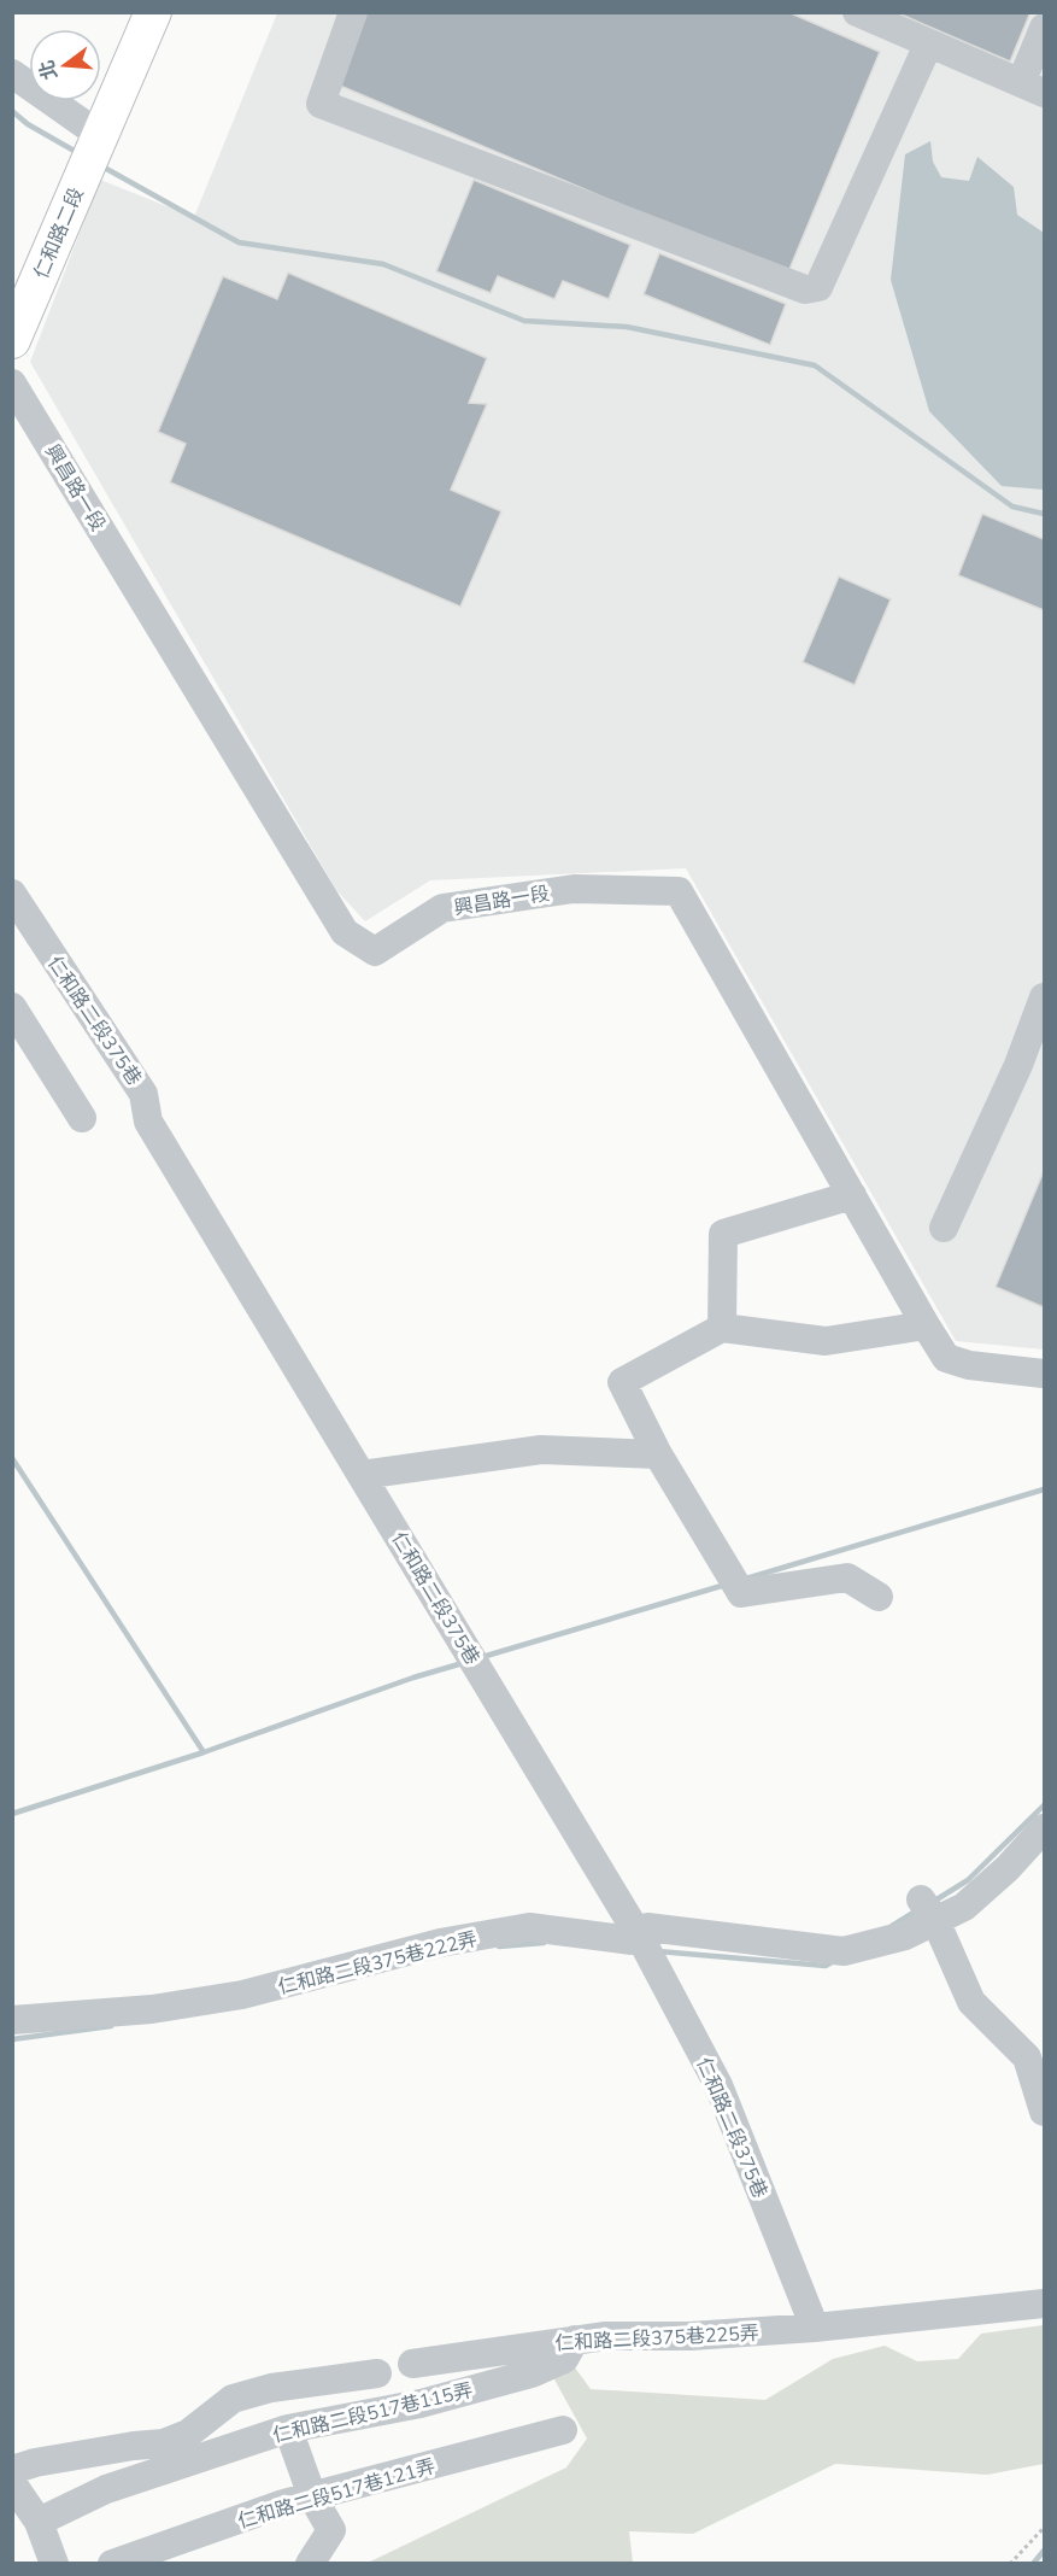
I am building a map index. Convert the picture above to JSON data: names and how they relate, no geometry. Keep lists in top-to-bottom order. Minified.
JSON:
{"streets":{"main road":["仁和路二段"],"street":["興昌路一段","仁和路二段375巷","仁和路二段375巷222弄","仁和路二段375巷225弄","仁和路二段517巷115弄","仁和路二段517巷121弄"]},"crossings":[["仁和路二段375巷","仁和路二段375巷222弄"],["仁和路二段375巷","仁和路二段375巷225弄"],["仁和路二段375巷225弄","仁和路二段517巷115弄"]],"north":"left"}
